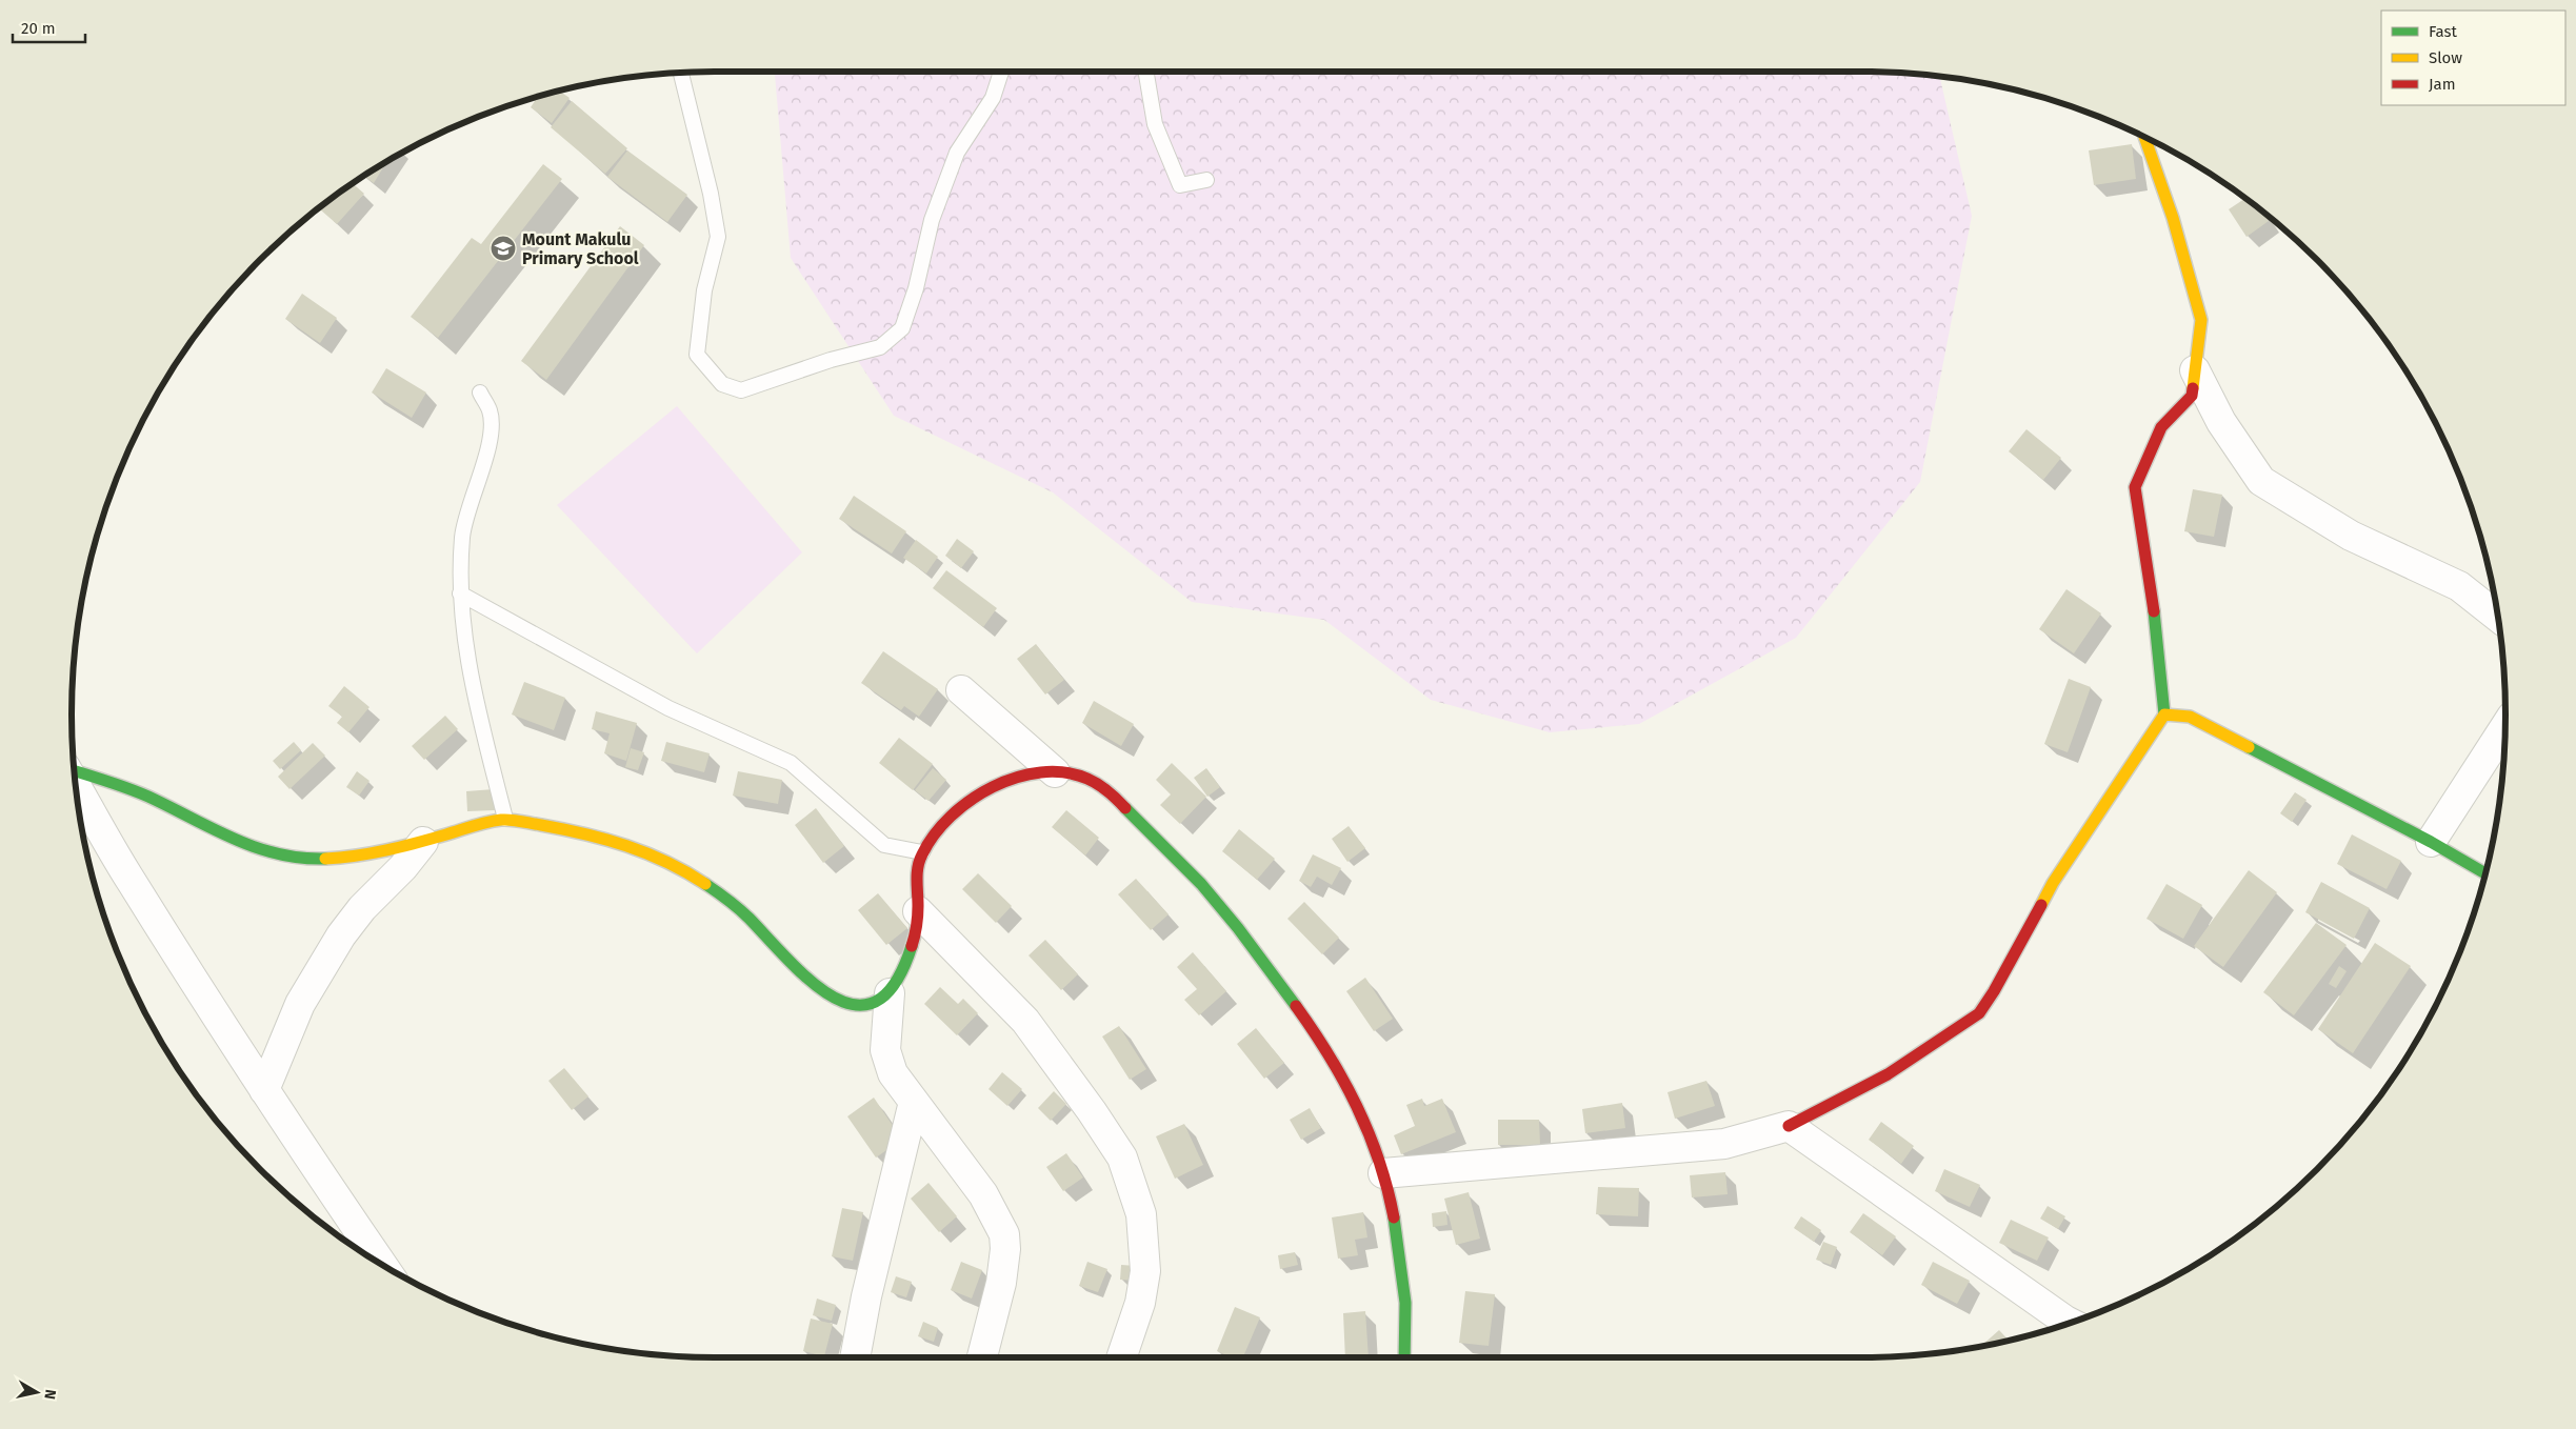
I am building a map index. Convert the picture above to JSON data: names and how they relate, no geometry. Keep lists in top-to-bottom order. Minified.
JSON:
{"places":{"school or university":["Mount Makulu Primary School"]},"legend":["Fast","Slow","Jam"],"scale_bar":"20 m","north":"right"}
